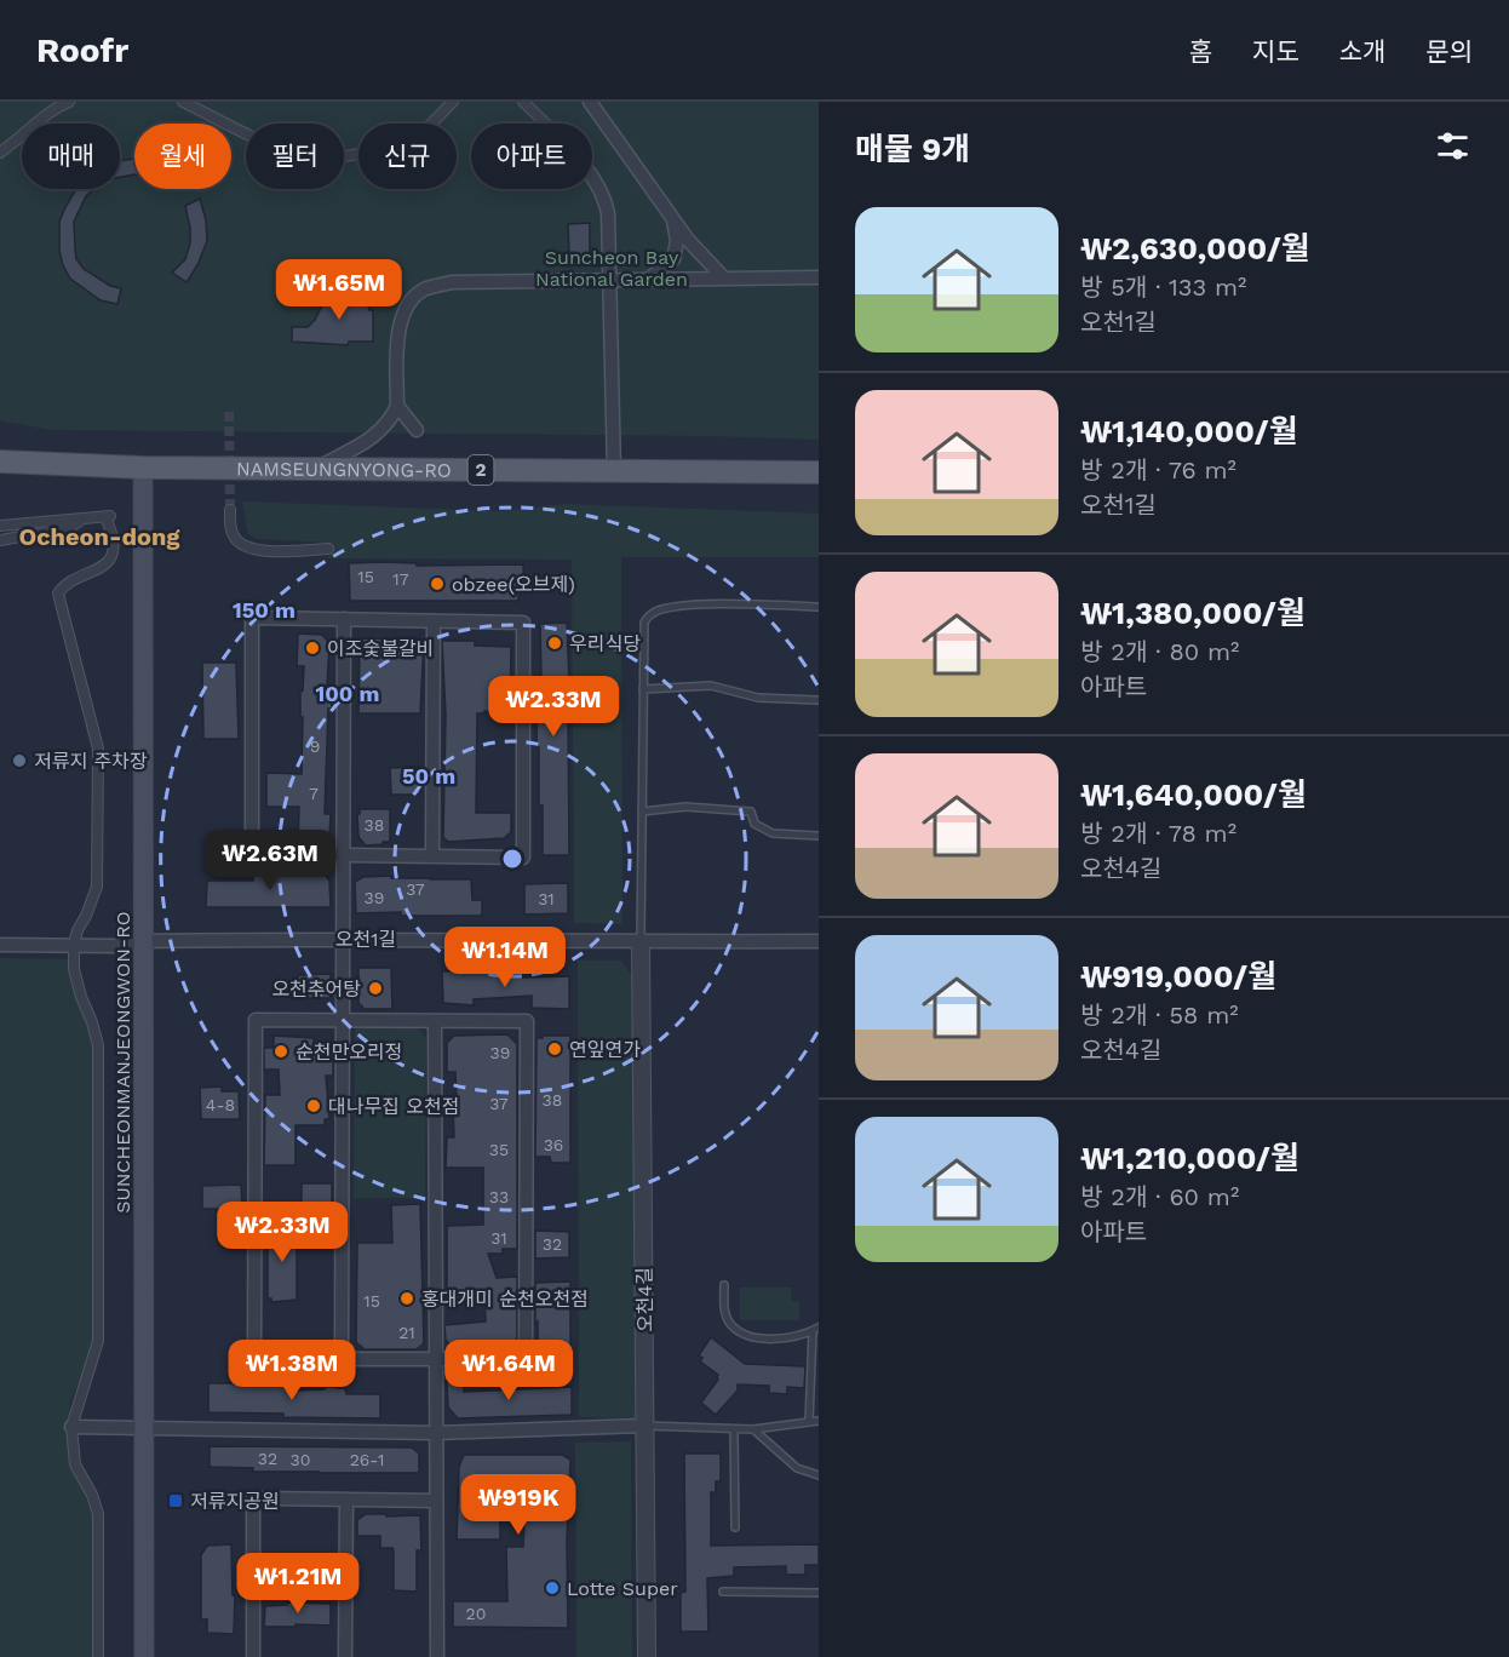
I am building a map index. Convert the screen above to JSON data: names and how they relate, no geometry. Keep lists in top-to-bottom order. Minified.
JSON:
{"streets":{"main road":["NAMSEUNGNYONG-RO","2","SUNCHEONMANJEONGWON-RO"],"street":["오천1길","오천4길"]},"crossings":[["NAMSEUNGNYONG-RO","SUNCHEONMANJEONGWON-RO"],["오천1길","SUNCHEONMANJEONGWON-RO"],["오천1길","오천4길"]],"districts":["Ocheon-dong"],"parks":["Suncheon Bay National Garden"],"places":{"other":["obzee(오브제)","우리식당","이조숯불갈비","저류지 주차장","오천추어탕","연잎연가","순천만오리정","대나무집 오천점","홍대개미 순천오천점","Lotte Super"],"transit":["저류지공원"]},"house_numbers":["15","17","9","7","38","37","39","31","39","38","37","4-8","36","35","33","31","32","15","21","32","30","26-1","20"],"page":{"header":"Roofr","nav":["홈","지도","소개","문의"],"heading":"매물 9개","chip":["매매","월세","필터","신규","아파트"],"list":[{"name":"₩2,630,000/월","note":"방 5개 · 133 m² · 오천1길"},{"name":"₩1,140,000/월","note":"방 2개 · 76 m² · 오천1길"},{"name":"₩1,380,000/월","note":"방 2개 · 80 m² · 아파트"},{"name":"₩1,640,000/월","note":"방 2개 · 78 m² · 오천4길"},{"name":"₩919,000/월","note":"방 2개 · 58 m² · 오천4길"},{"name":"₩1,210,000/월","note":"방 2개 · 60 m² · 아파트"}],"price":["₩1.65M","₩2.33M","₩2.63M","₩1.14M","₩2.33M","₩1.38M","₩1.64M","₩919K","₩1.21M"]},"rings":["150 m","100 m","50 m"]}
